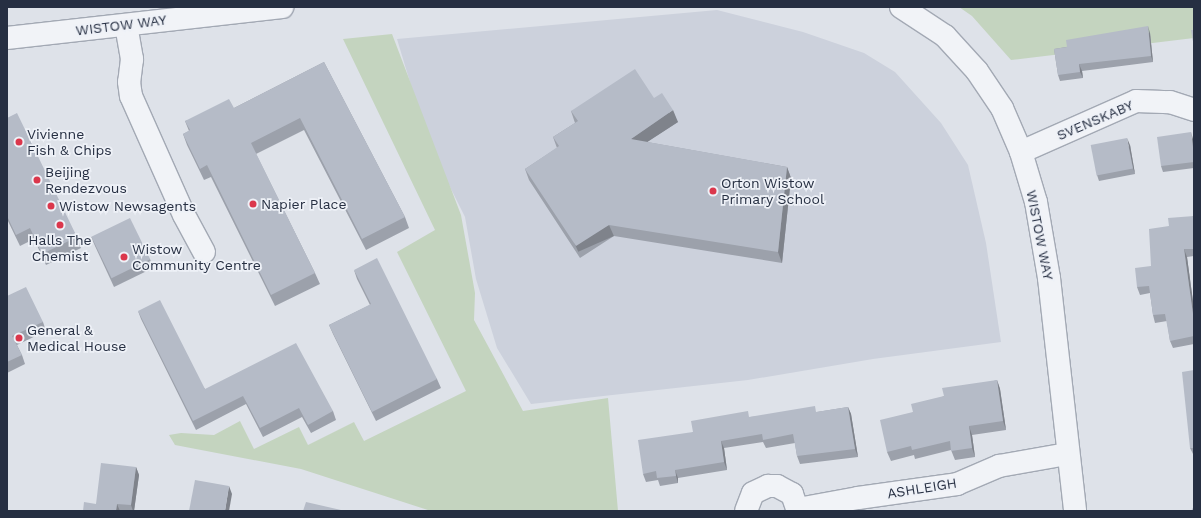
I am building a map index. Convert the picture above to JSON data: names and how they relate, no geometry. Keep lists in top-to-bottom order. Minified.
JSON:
{"streets":{"street":["WISTOW WAY","SVENSKABY","ASHLEIGH"]},"crossings":[["WISTOW WAY","SVENSKABY"],["WISTOW WAY","ASHLEIGH"]],"places":["Vivienne Fish & Chips","Beijing Rendezvous","Orton Wistow Primary School","Napier Place","Wistow Newsagents","Halls The Chemist","Wistow Community Centre","General & Medical House"]}
